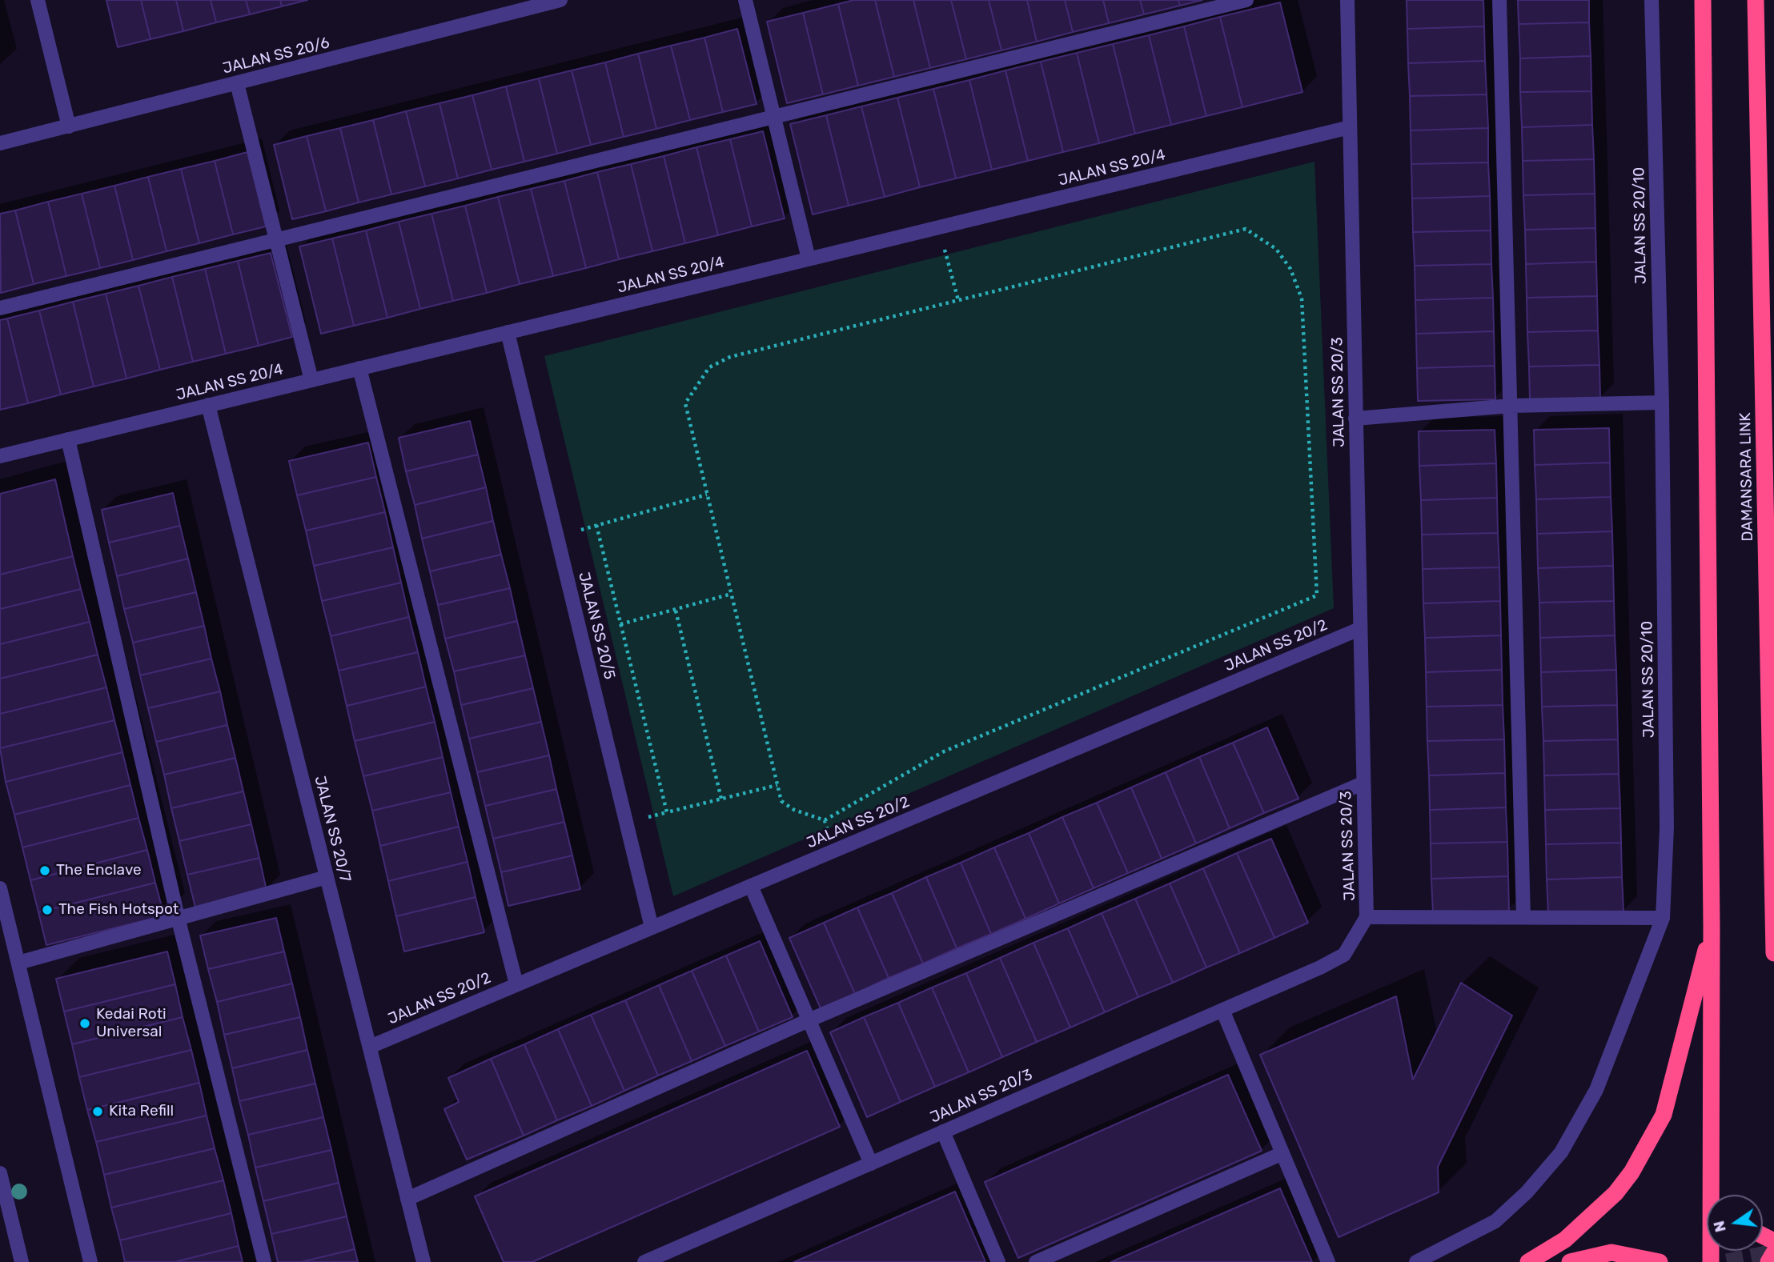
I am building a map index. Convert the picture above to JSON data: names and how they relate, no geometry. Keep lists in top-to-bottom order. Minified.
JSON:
{"streets":{"highway":["DAMANSARA LINK"],"street":["JALAN SS 20/6","JALAN SS 20/4","JALAN SS 20/10","JALAN SS 20/3","JALAN SS 20/5","JALAN SS 20/2","JALAN SS 20/7"]},"crossings":[["JALAN SS 20/4","JALAN SS 20/3"],["JALAN SS 20/4","JALAN SS 20/5"],["JALAN SS 20/4","JALAN SS 20/7"],["JALAN SS 20/3","JALAN SS 20/2"],["JALAN SS 20/5","JALAN SS 20/2"],["JALAN SS 20/2","JALAN SS 20/7"]],"places":["The Enclave","The Fish Hotspot","Kedai Roti Universal","Kita Refill"],"north":"left"}
